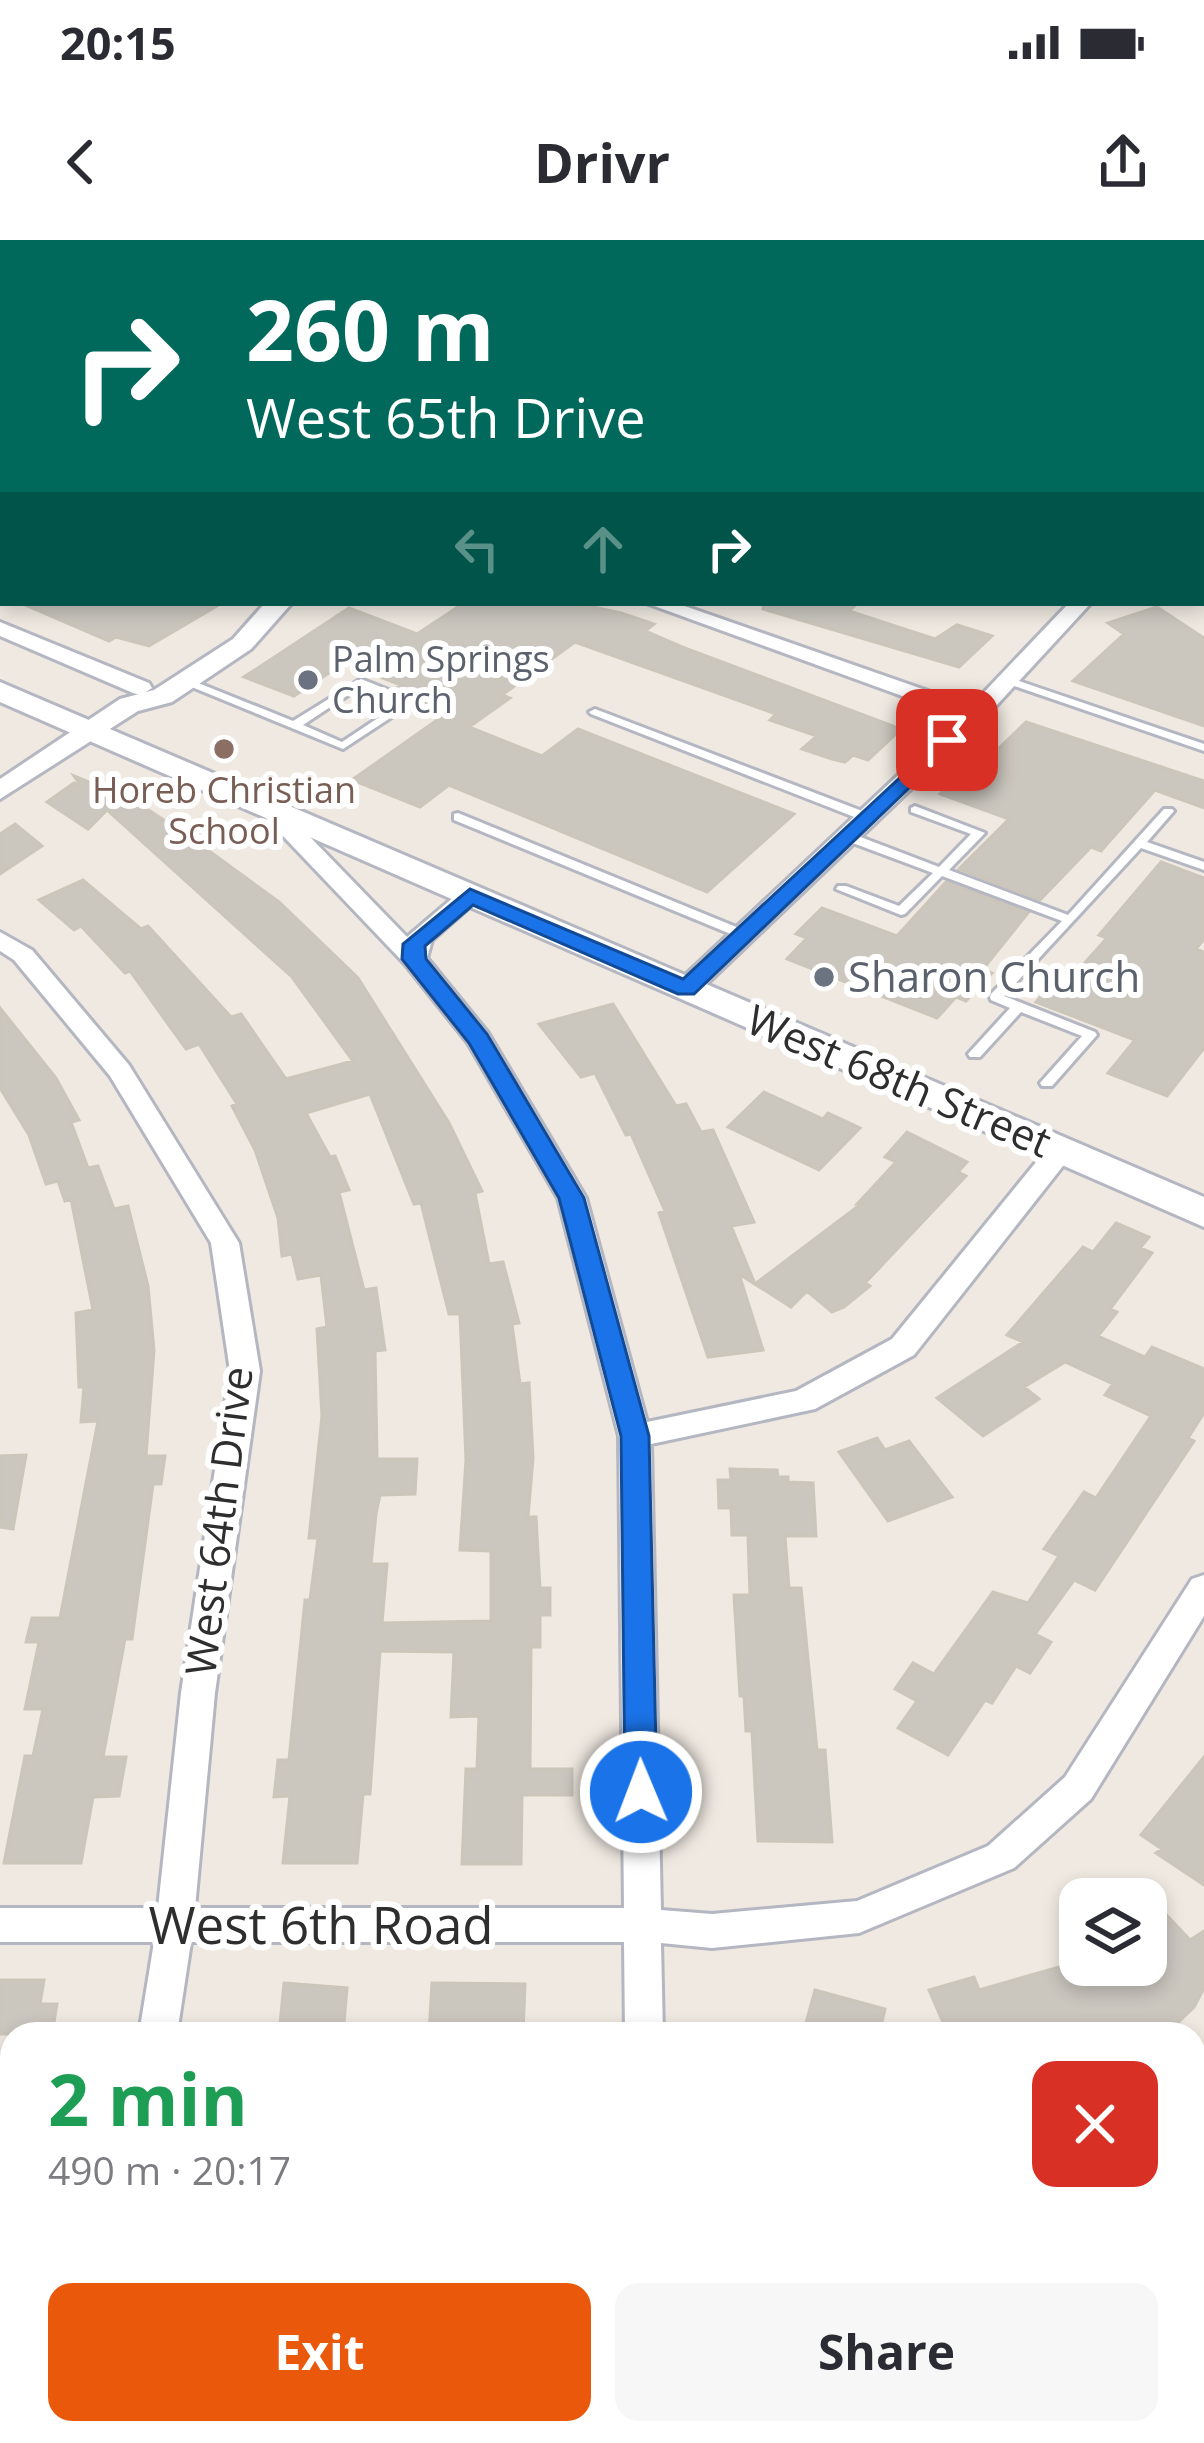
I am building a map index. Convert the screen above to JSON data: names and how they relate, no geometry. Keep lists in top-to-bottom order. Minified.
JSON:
{"streets":{"main road":["West 68th Street"],"street":["West 64th Drive","West 6th Road"]},"crossings":[["West 64th Drive","West 6th Road"]],"places":["Palm Springs Church","Horeb Christian School","Sharon Church"],"page":{"status":"20:15","header":"Drivr","turn":["260 m","West 65th Drive"],"heading":["2 min","490 m · 20:17"],"buttons":["Exit","Share"]}}
